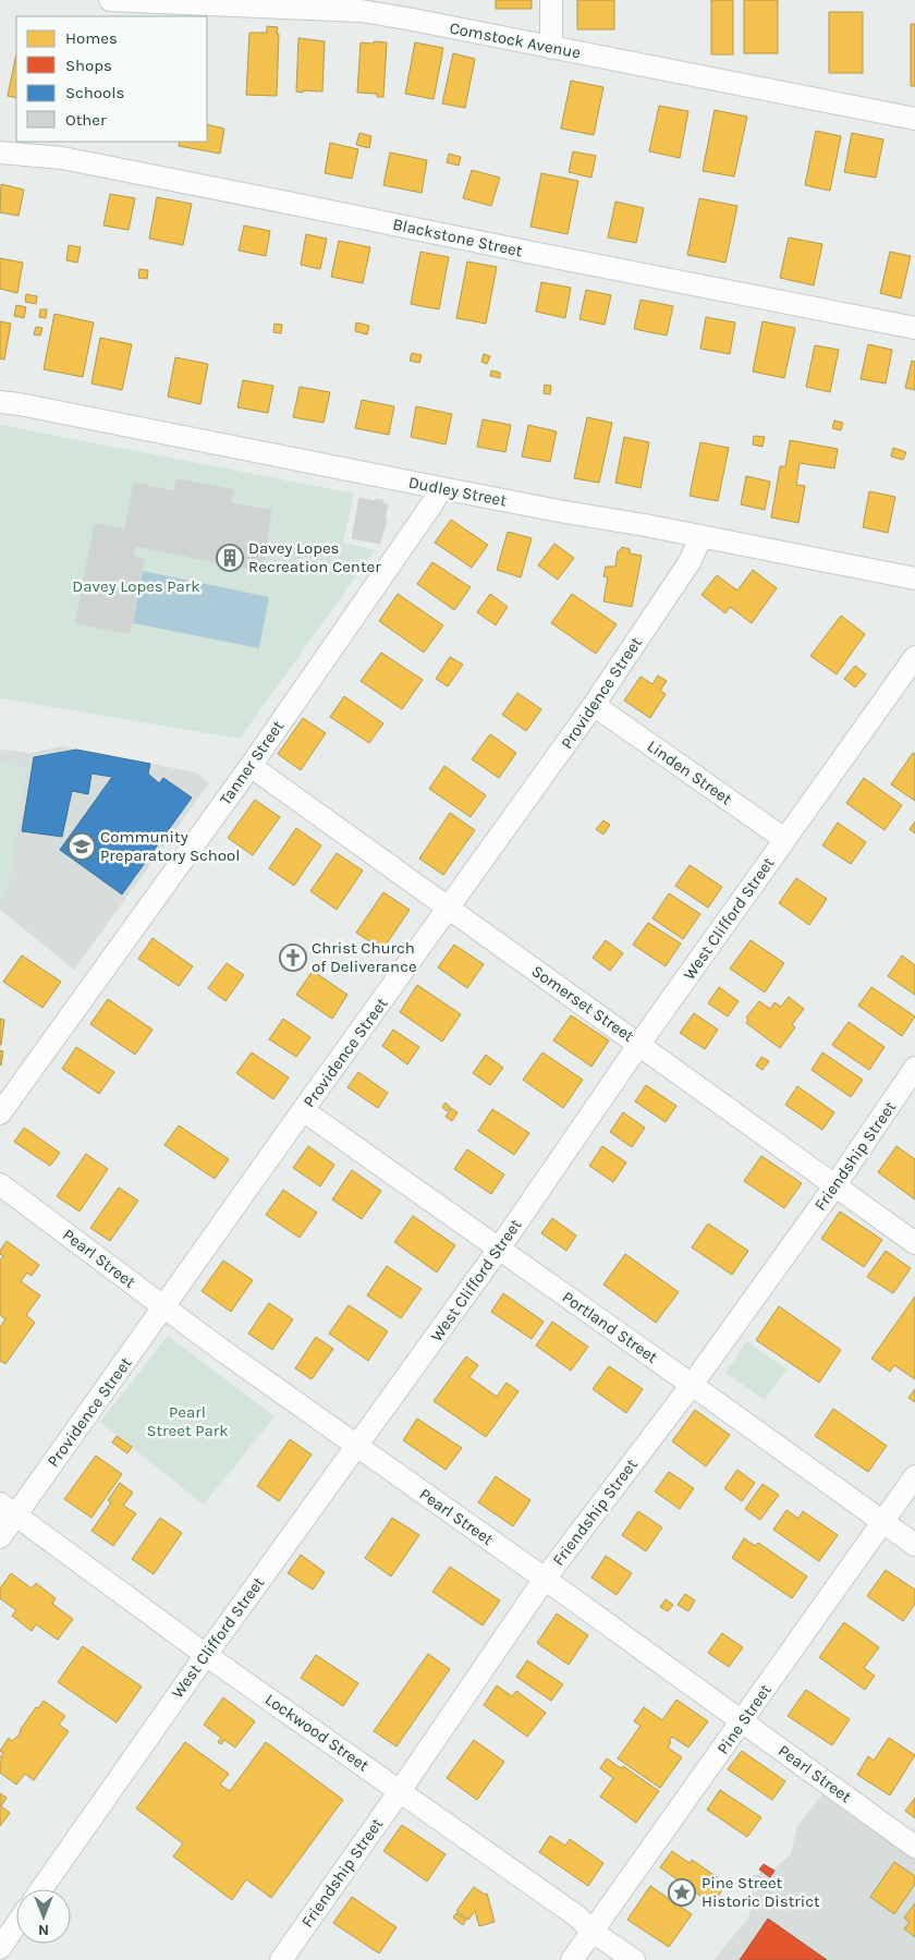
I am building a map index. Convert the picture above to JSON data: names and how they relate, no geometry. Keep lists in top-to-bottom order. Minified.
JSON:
{"streets":{"street":["Comstock Avenue","Blackstone Street","Dudley Street","Providence Street","Tanner Street","Linden Street","West Clifford Street","Somerset Street","Friendship Street","Pearl Street","Portland Street","Pine Street","Lockwood Street"]},"crossings":[["Dudley Street","Providence Street"],["Dudley Street","Tanner Street"],["Providence Street","Linden Street"],["Providence Street","Somerset Street"],["Providence Street","Pearl Street"],["Providence Street","Portland Street"],["Providence Street","Lockwood Street"],["Tanner Street","Somerset Street"],["Linden Street","West Clifford Street"],["West Clifford Street","Somerset Street"],["West Clifford Street","Pearl Street"],["West Clifford Street","Portland Street"],["West Clifford Street","Lockwood Street"],["Somerset Street","Friendship Street"],["Friendship Street","Pearl Street"],["Friendship Street","Portland Street"],["Friendship Street","Lockwood Street"],["Pearl Street","Pine Street"],["Portland Street","Pine Street"],["Pine Street","Lockwood Street"]],"parks":["Davey Lopes Park","Pearl Street Park"],"places":{"building":["Davey Lopes Recreation Center"],"school or university":["Community Preparatory School"],"church":["Christ Church of Deliverance"],"place":["Pine Street Historic District"]},"legend":["Homes","Shops","Schools","Other"],"north":"bottom"}
